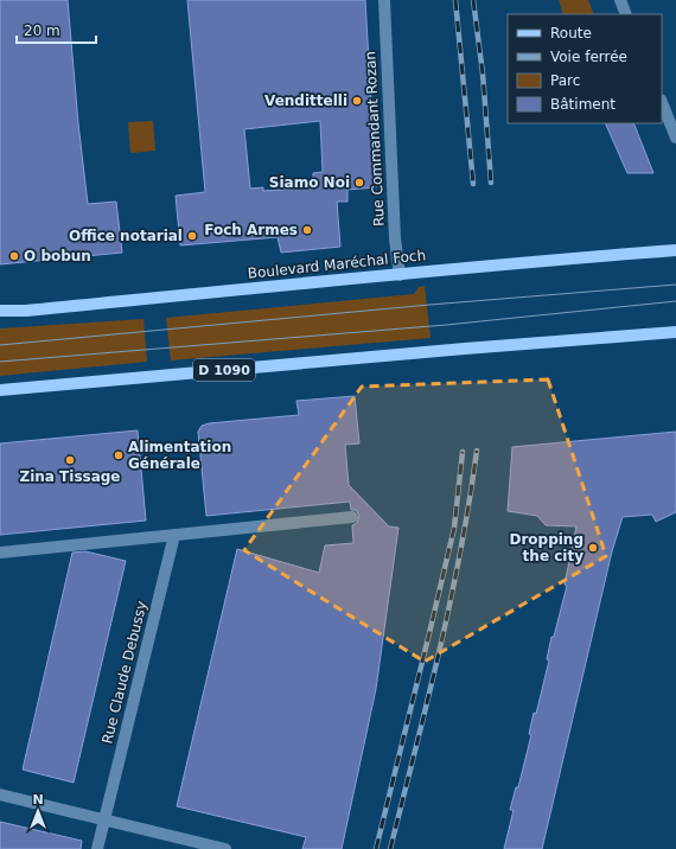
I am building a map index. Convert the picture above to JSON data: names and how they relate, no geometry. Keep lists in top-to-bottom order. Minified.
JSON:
{"streets":{"main road":["Boulevard Maréchal Foch","D 1090"],"street":["Rue Commandant Rozan","Rue Claude Debussy"]},"crossings":[["Rue Commandant Rozan","Boulevard Maréchal Foch"]],"places":["Vendittelli","Siamo Noi","Foch Armes","Office notarial","O bobun","Alimentation Générale","Zina Tissage","Dropping the city"],"legend":["Route","Voie ferrée","Parc","Bâtiment"],"scale_bar":"20 m","north":"top"}
